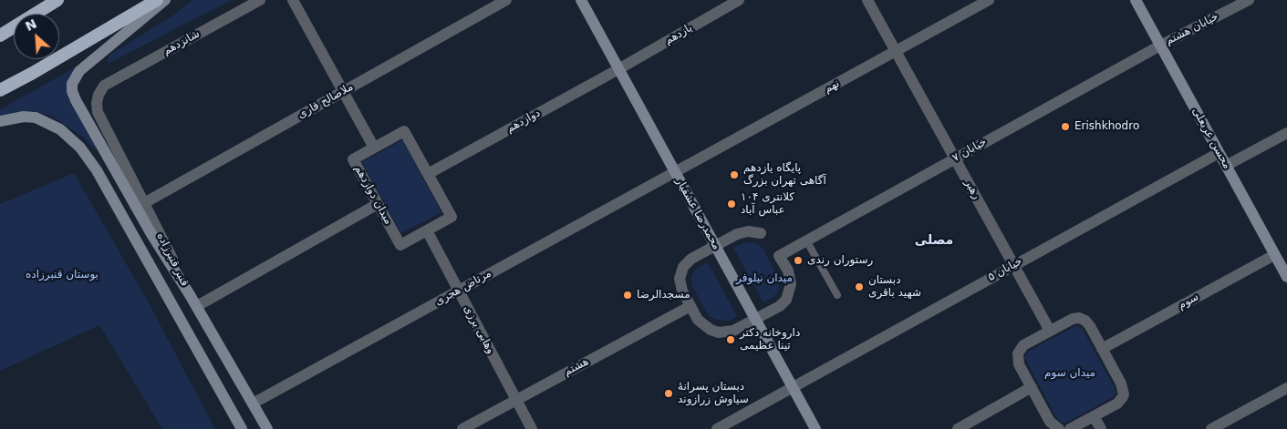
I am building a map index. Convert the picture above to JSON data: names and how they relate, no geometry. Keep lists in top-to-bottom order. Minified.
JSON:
{"streets":{"main road":["محسن عربعلی","محمدرضا عشقیار","قنبر قنبرزاده"],"street":["خیابان هشتم","یازدهم","شانزدهم","نهم","ملاصالح قاری","دوازدهم","خیابان ۷","رهبر","میدان دوازدهم","خیابان ۵","مرتاض هجری","سوم","وهابی برزی","هشتم"]},"crossings":[["خیابان هشتم","محسن عربعلی"],["خیابان هشتم","خیابان ۷"],["یازدهم","دوازدهم"],["یازدهم","محمدرضا عشقیار"],["شانزدهم","قنبر قنبرزاده"],["نهم","رهبر"],["نهم","محمدرضا عشقیار"],["نهم","مرتاض هجری"],["ملاصالح قاری","قنبر قنبرزاده"],["دوازدهم","میدان دوازدهم"],["دوازدهم","محمدرضا عشقیار"],["محسن عربعلی","خیابان ۷"],["محسن عربعلی","خیابان ۵"],["محسن عربعلی","سوم"],["خیابان ۷","رهبر"],["خیابان ۷","محمدرضا عشقیار"],["رهبر","خیابان ۵"],["میدان دوازدهم","وهابی برزی"],["محمدرضا عشقیار","خیابان ۵"],["محمدرضا عشقیار","مرتاض هجری"],["قنبر قنبرزاده","مرتاض هجری"],["مرتاض هجری","وهابی برزی"],["وهابی برزی","هشتم"]],"districts":["مصلی"],"parks":["بوستان قنبرزاده","میدان نیلوفر","میدان سوم"],"places":["Erishkhodro","پایگاه یازدهم آگاهی تهران بزرگ","کلانتری ۱۰۴ عباس آباد","رستوران رندی","دبستان شهید باقری","مسجدالرضا","داروخانه دکتر تینا عظیمی","دبستان پسرانهٔ سیاوش زرازوند"],"north":"top left"}
